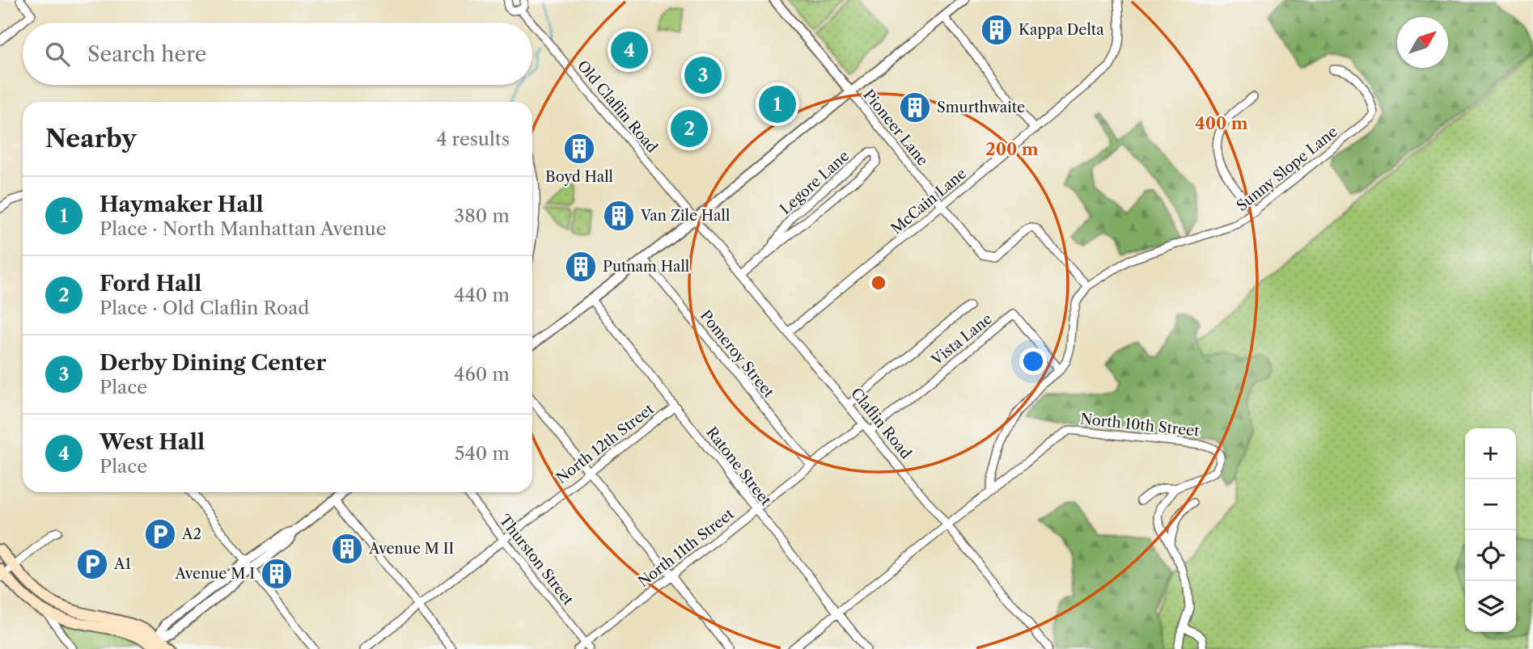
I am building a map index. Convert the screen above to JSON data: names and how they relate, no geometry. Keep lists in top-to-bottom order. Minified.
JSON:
{"streets":{"street":["Old Claflin Road","Pioneer Lane","Sunny Slope Lane","Legore Lane","McCain Lane","Vista Lane","Pomeroy Street","Claflin Road","North 10th Street","North 12th Street","Ratone Street","North 11th Street","Thurston Street"]},"crossings":[["Old Claflin Road","Claflin Road"],["Pioneer Lane","Sunny Slope Lane"],["Pioneer Lane","McCain Lane"],["Sunny Slope Lane","Vista Lane"],["Sunny Slope Lane","North 10th Street"],["Legore Lane","Claflin Road"],["McCain Lane","Claflin Road"],["Vista Lane","Claflin Road"],["Pomeroy Street","North 11th Street"],["Claflin Road","North 10th Street"],["Claflin Road","North 11th Street"],["North 10th Street","Ratone Street"],["North 12th Street","Ratone Street"],["North 12th Street","Thurston Street"],["Ratone Street","North 11th Street"],["North 11th Street","Thurston Street"]],"places":{"building":["Kappa Delta","Smurthwaite","Boyd Hall","Van Zile Hall","Putnam Hall","Avenue M II","Avenue M I"],"parking":["A2","A1"]},"north":"top right","page":{"search":"Search here","pins":["4","3","1","2"],"heading":["Nearby","4 results"],"list":[{"mark":"1","name":"Haymaker Hall","note":"Place · North Manhattan Avenue","value":"380 m"},{"mark":"2","name":"Ford Hall","note":"Place · Old Claflin Road","value":"440 m"},{"mark":"3","name":"Derby Dining Center","note":"Place","value":"460 m"},{"mark":"4","name":"West Hall","note":"Place","value":"540 m"}],"map_buttons":["+","−"]},"rings":["400 m","200 m"]}
